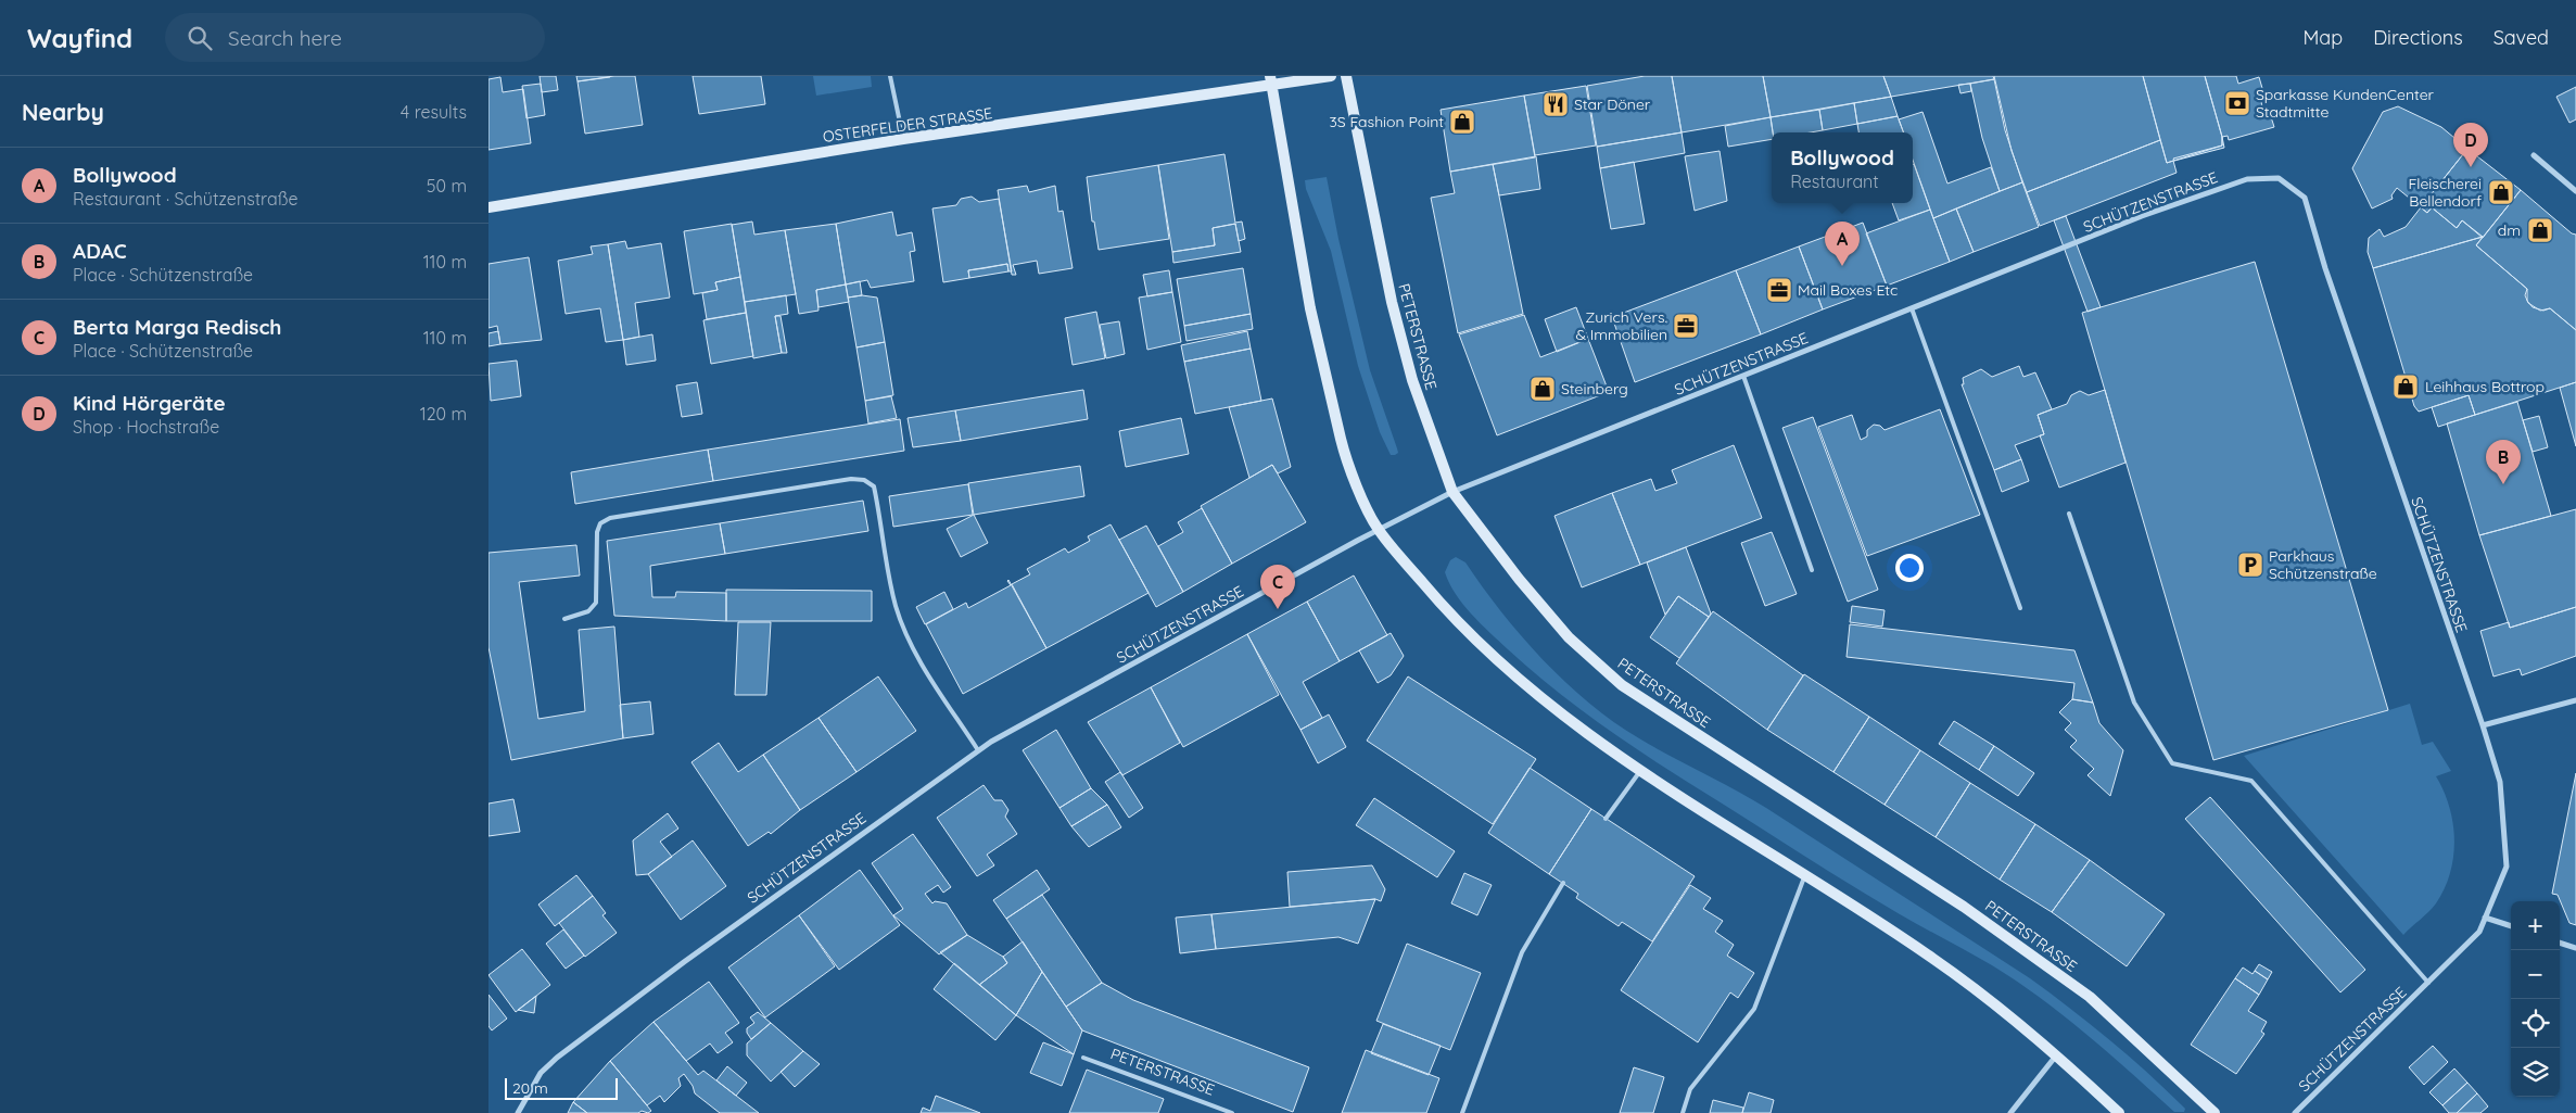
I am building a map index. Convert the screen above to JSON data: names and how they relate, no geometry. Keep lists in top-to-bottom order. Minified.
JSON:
{"streets":{"main road":["OSTERFELDER STRASSE","PETERSTRASSE"],"street":["SCHÜTZENSTRASSE"]},"crossings":[["SCHÜTZENSTRASSE","PETERSTRASSE"]],"places":{"bank":["Sparkasse KundenCenter Stadtmitte"],"restaurant":["Star Döner"],"shop":["3S Fashion Point","Fleischerei Bellendorf","dm","Leihhaus Bottrop","Steinberg"],"office":["Mail Boxes Etc","Zurich Vers. & Immobilien"],"parking":["Parkhaus Schützenstraße"]},"scale_bar":"20 m","page":{"header":"Wayfind","search":"Search here","nav":["Map","Directions","Saved"],"heading":["Nearby","4 results"],"pins":["D","A","B","C"],"popup":["Bollywood","Restaurant"],"list":[{"mark":"A","name":"Bollywood","note":"Restaurant · Schützenstraße","value":"50 m"},{"mark":"B","name":"ADAC","note":"Place · Schützenstraße","value":"110 m"},{"mark":"C","name":"Berta Marga Redisch","note":"Place · Schützenstraße","value":"110 m"},{"mark":"D","name":"Kind Hörgeräte","note":"Shop · Hochstraße","value":"120 m"}],"map_buttons":["+","−"],"scale":"20 m"}}
